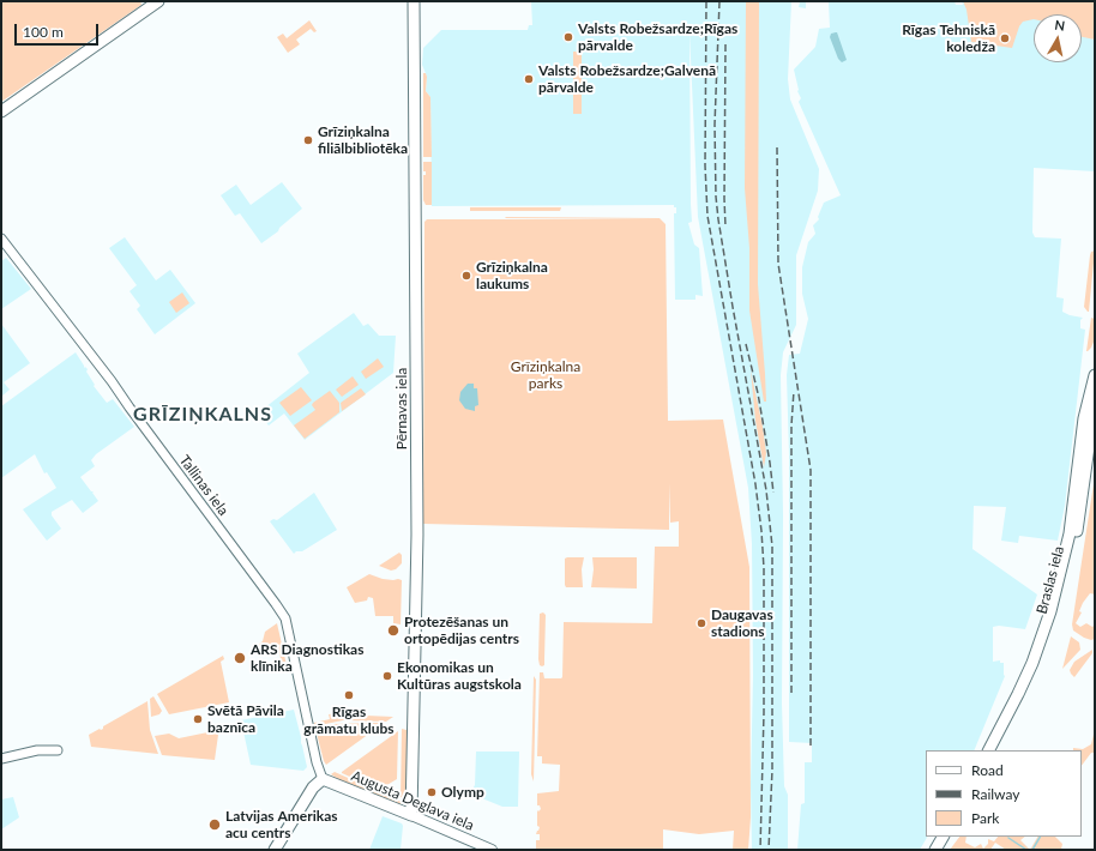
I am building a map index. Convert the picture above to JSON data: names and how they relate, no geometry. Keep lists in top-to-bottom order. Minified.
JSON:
{"streets":{"main road":["Pērnavas iela","Braslas iela","Augusta Deglava iela"],"street":["Tallinas iela"]},"crossings":[["Pērnavas iela","Augusta Deglava iela"],["Tallinas iela","Augusta Deglava iela"]],"districts":["GRĪZIŅKALNS"],"parks":["Grīziņkalna parks"],"places":["Valsts Robežsardze;Rīgas pārvalde","Rīgas Tehniskā koledža","Valsts Robežsardze;Galvenā pārvalde","Grīziņkalna filiālbibliotēka","Grīziņkalna laukums","Daugavas stadions","Protezēšanas un ortopēdijas centrs","ARS Diagnostikas klīnika","Ekonomikas un Kultūras augstskola","Rīgas grāmatu klubs","Svētā Pāvila baznīca","Olymp","Latvijas Amerikas acu centrs"],"legend":["Road","Railway","Park"],"scale_bar":"100 m","north":"top"}
